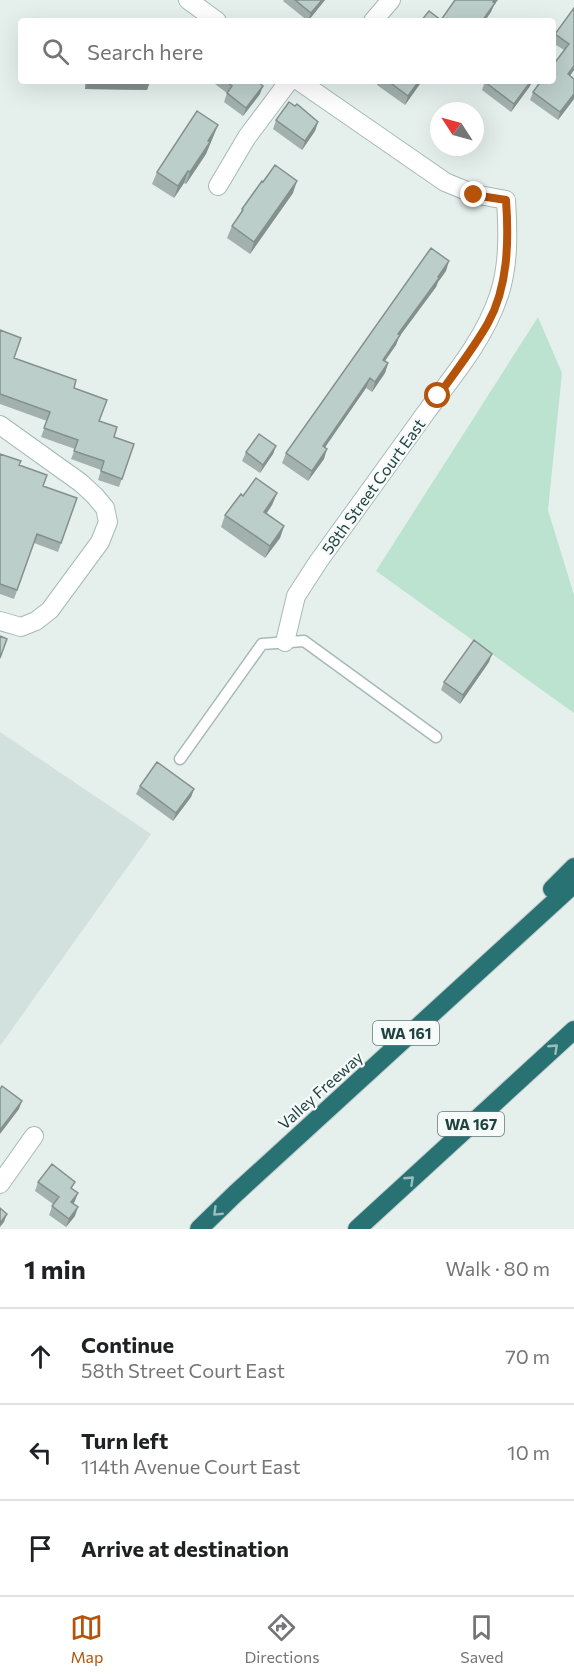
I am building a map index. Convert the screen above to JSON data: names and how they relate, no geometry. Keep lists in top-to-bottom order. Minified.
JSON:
{"streets":{"highway":["WA 161","Valley Freeway","WA 167"],"street":["58th Street Court East"]},"crossings":[["WA 161","Valley Freeway"]],"north":"top left","page":{"search":"Search here","heading":["1 min","Walk · 80 m"],"list":[["Continue","58th Street Court East","70 m"],["Turn left","114th Avenue Court East","10 m"],"Arrive at destination"],"nav":["Map","Directions","Saved"]}}
